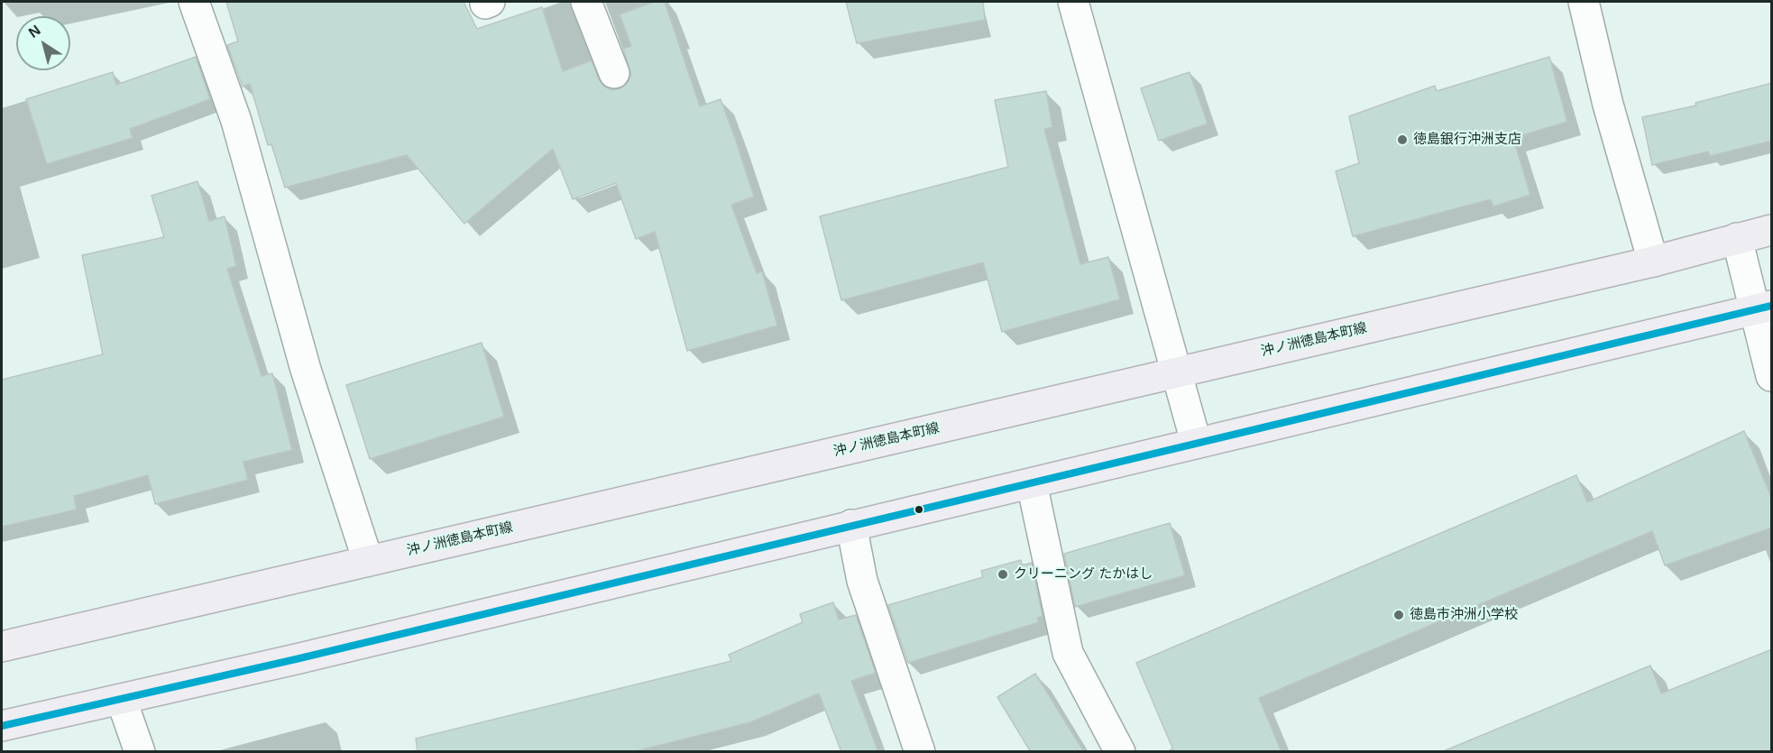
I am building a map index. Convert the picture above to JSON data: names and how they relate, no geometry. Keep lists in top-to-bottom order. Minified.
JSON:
{"streets":{"main road":["沖ノ洲徳島本町線"]},"places":["徳島銀行沖洲支店","クリーニング たかはし","徳島市沖洲小学校"],"north":"top left"}
